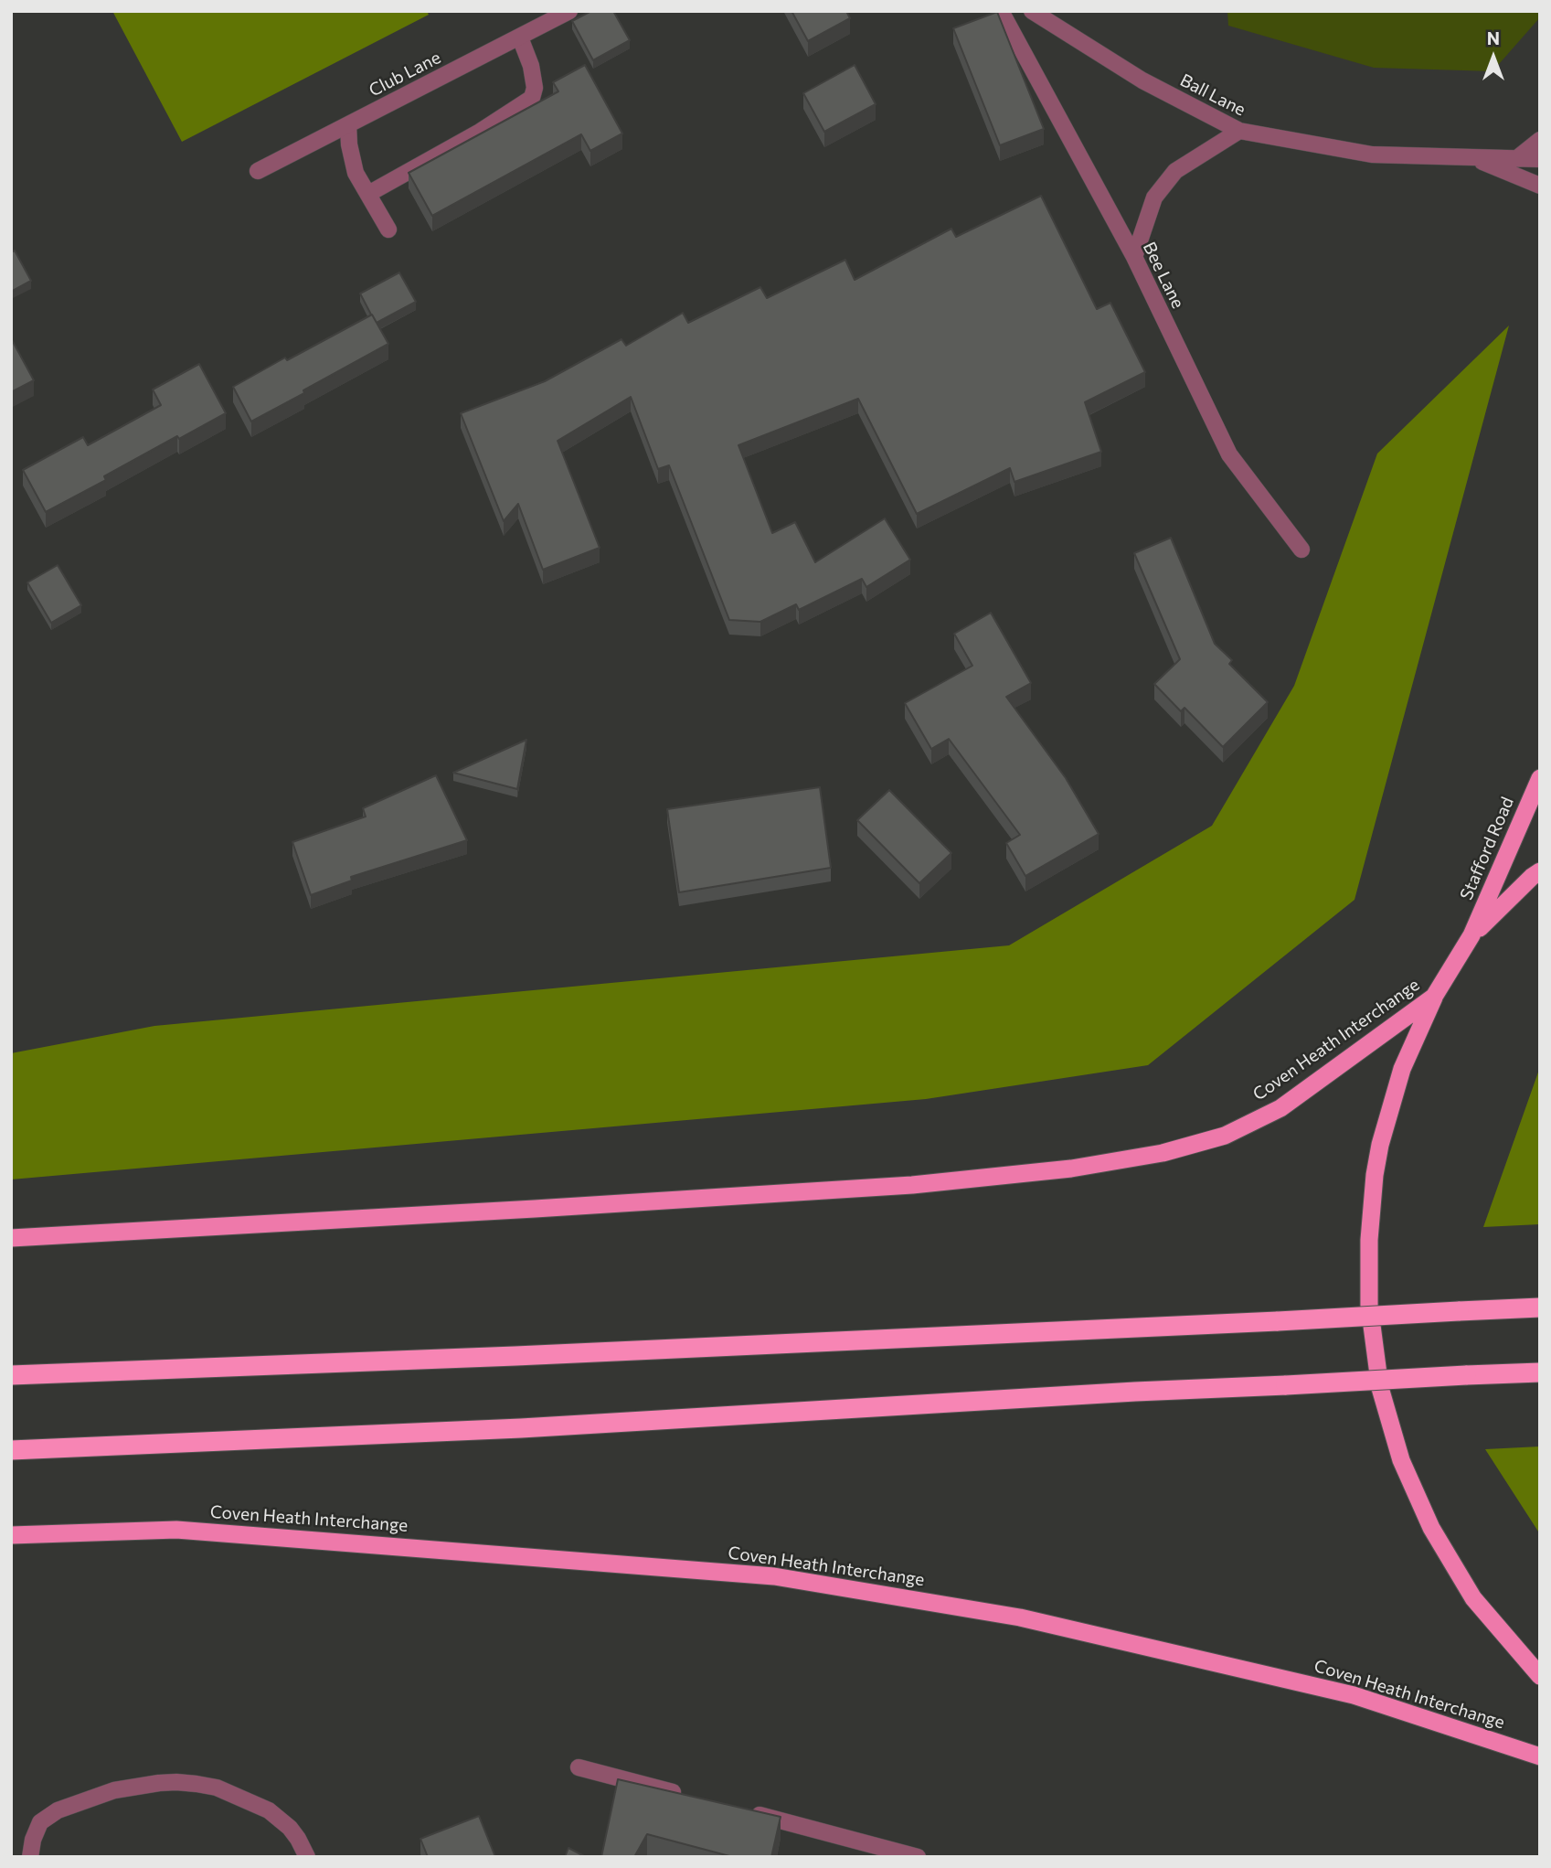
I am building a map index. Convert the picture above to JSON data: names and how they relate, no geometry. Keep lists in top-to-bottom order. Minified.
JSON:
{"streets":{"highway":["Stafford Road","Coven Heath Interchange"],"street":["Club Lane","Ball Lane","Bee Lane"]},"crossings":[["Stafford Road","Coven Heath Interchange"]],"north":"top"}
